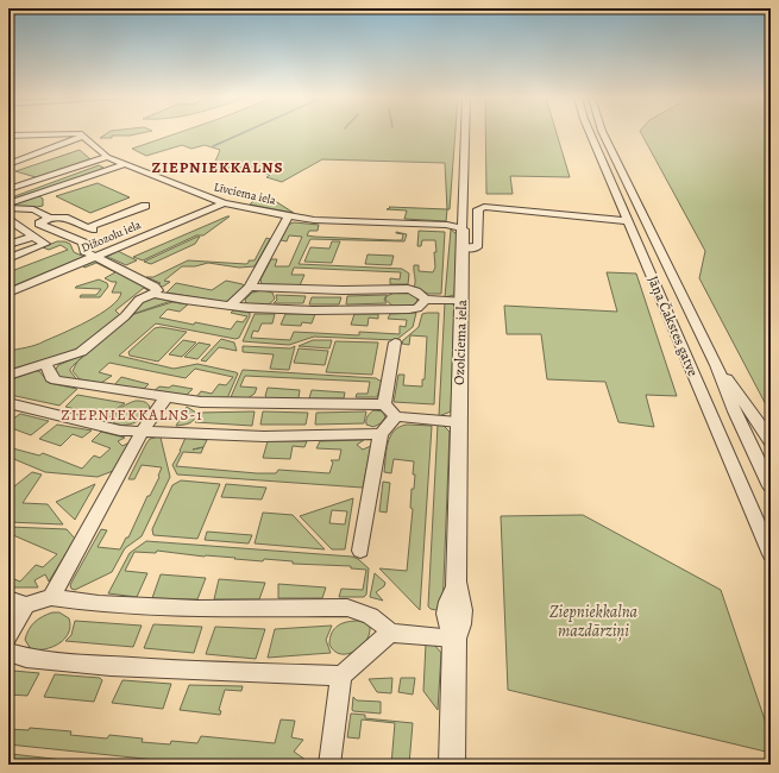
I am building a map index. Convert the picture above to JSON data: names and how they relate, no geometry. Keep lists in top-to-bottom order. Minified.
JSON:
{"streets":{"street":["Līvciema iela","Dižozolu iela","Jāņa Čakstes gatve","Ozolciema iela"]},"crossings":[["Līvciema iela","Dižozolu iela"],["Līvciema iela","Ozolciema iela"]],"districts":["ZIEPNIEKKALNS","ZIEPNIEKKALNS-1"],"parks":["Ziepniekkalna mazdārziņi"]}
